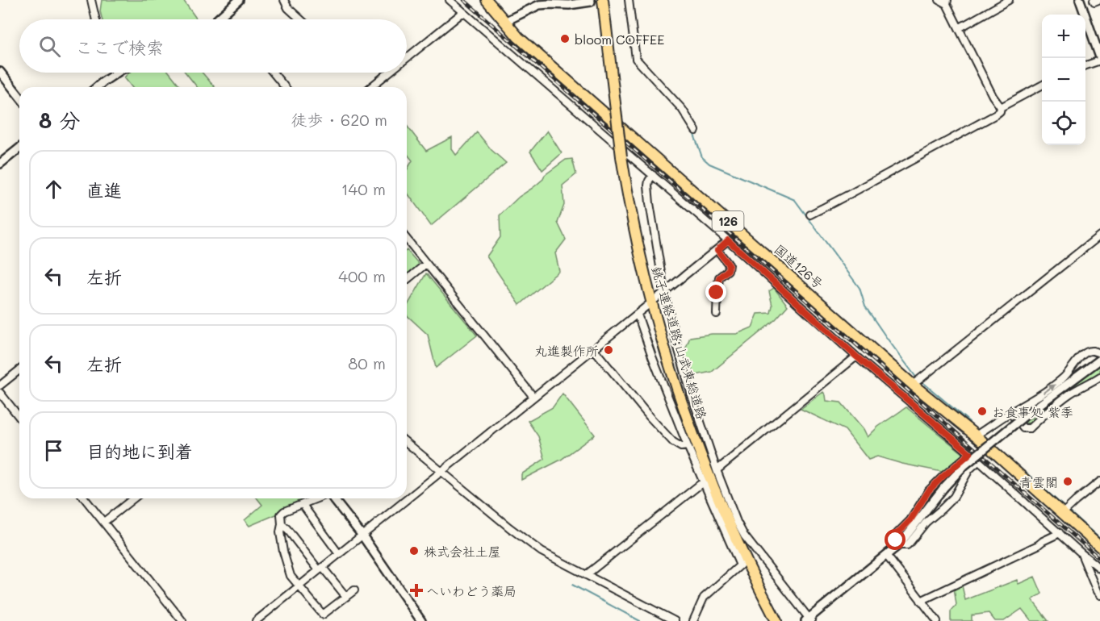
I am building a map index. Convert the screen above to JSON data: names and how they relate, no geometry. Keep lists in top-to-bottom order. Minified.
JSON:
{"streets":{"highway":["126","国道126号","銚子連絡道路;山武東総道路"]},"places":{"other":["bloom COFFEE","丸進製作所","お食事処 紫季","青雲閣","株式会社土屋"],"health":["へいわどう薬局"]},"page":{"map_buttons":["+","−"],"search":"ここで検索","heading":["8 分","徒歩 · 620 m"],"list":[["直進","140 m"],["左折","400 m"],["左折","80 m"],"目的地に到着"]}}
